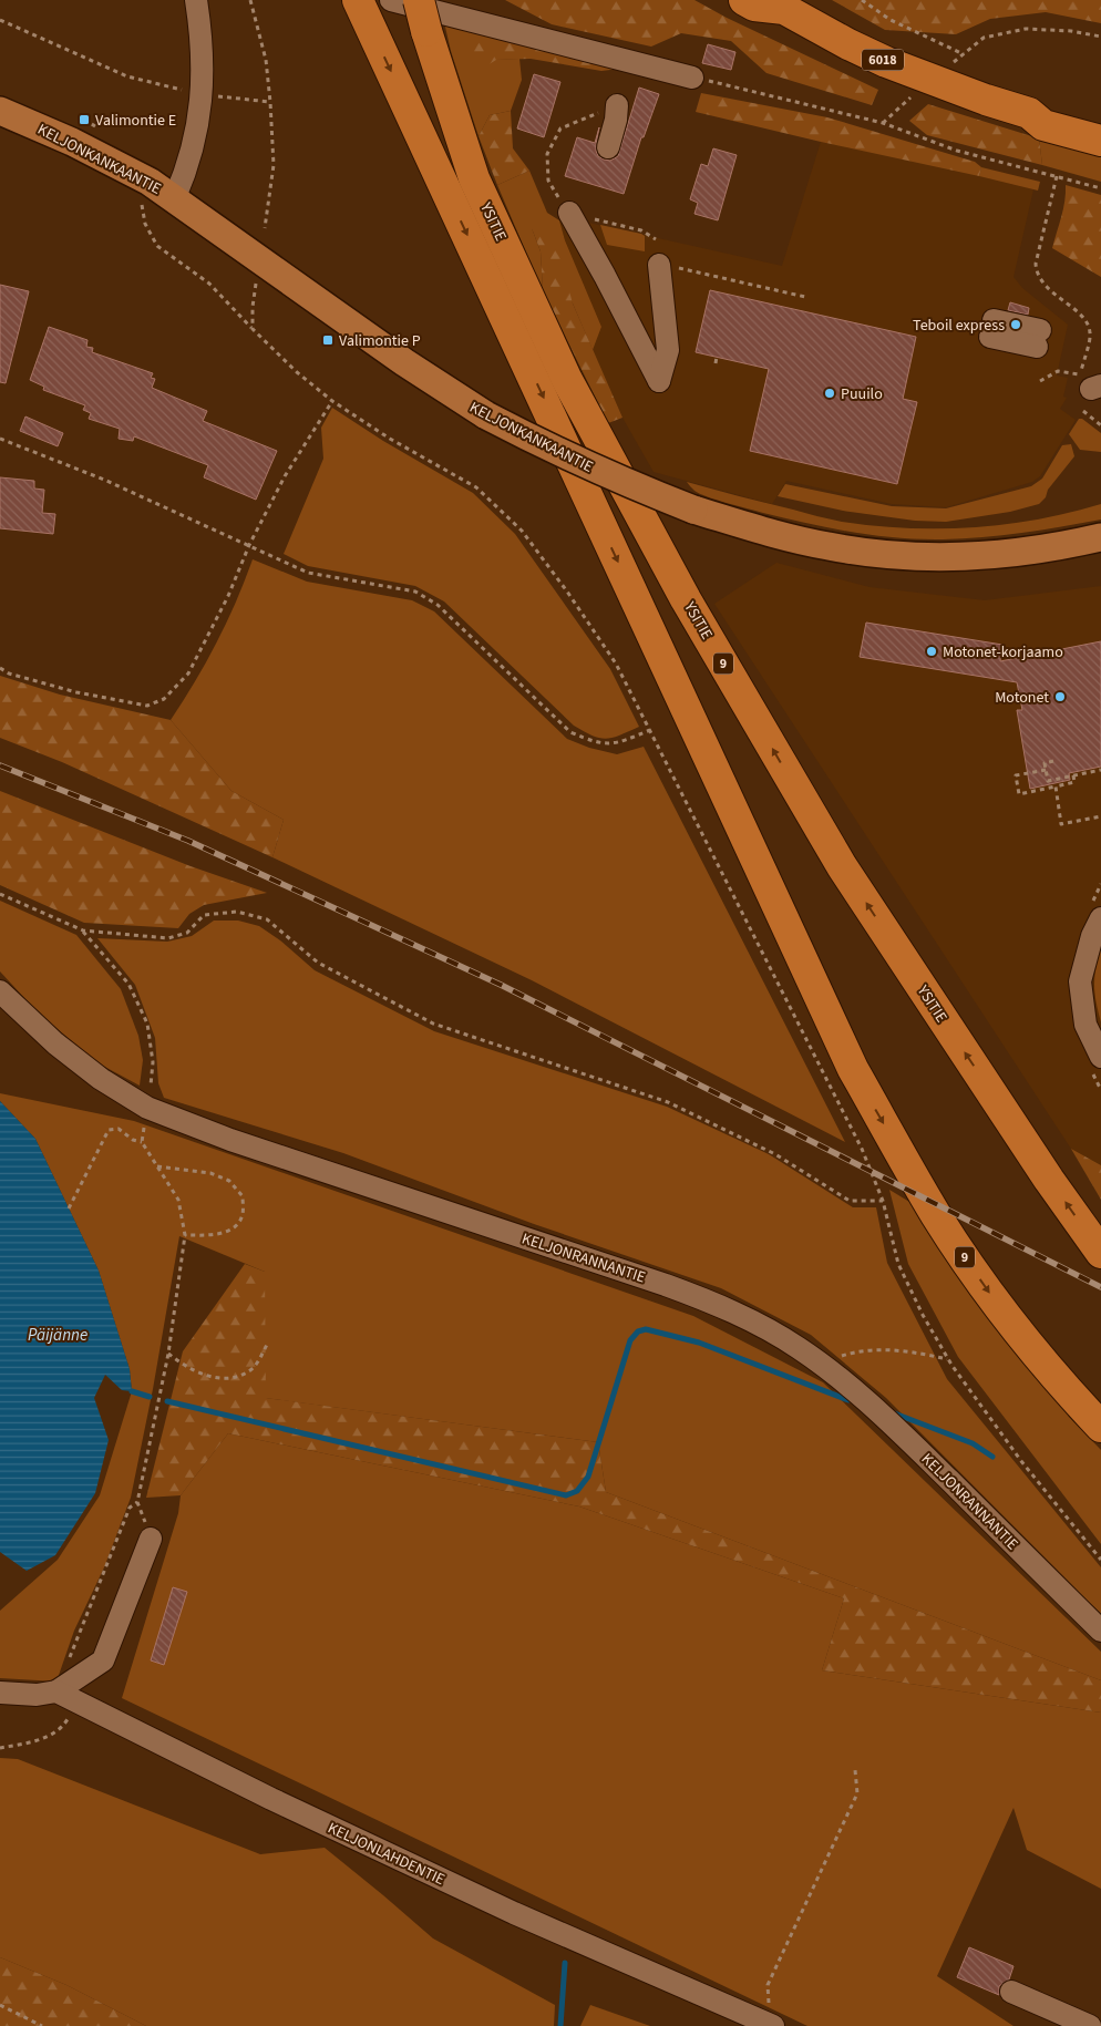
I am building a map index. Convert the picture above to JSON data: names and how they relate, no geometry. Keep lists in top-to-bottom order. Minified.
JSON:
{"streets":{"highway":["6018","YSITIE","9"],"main road":["KELJONKANKAANTIE"],"street":["KELJONRANNANTIE","KELJONLAHDENTIE"]},"water":["Päijänne"],"places":{"transit":["Valimontie E","Valimontie P"],"other":["Teboil express","Puuilo","Motonet-korjaamo","Motonet"]}}
